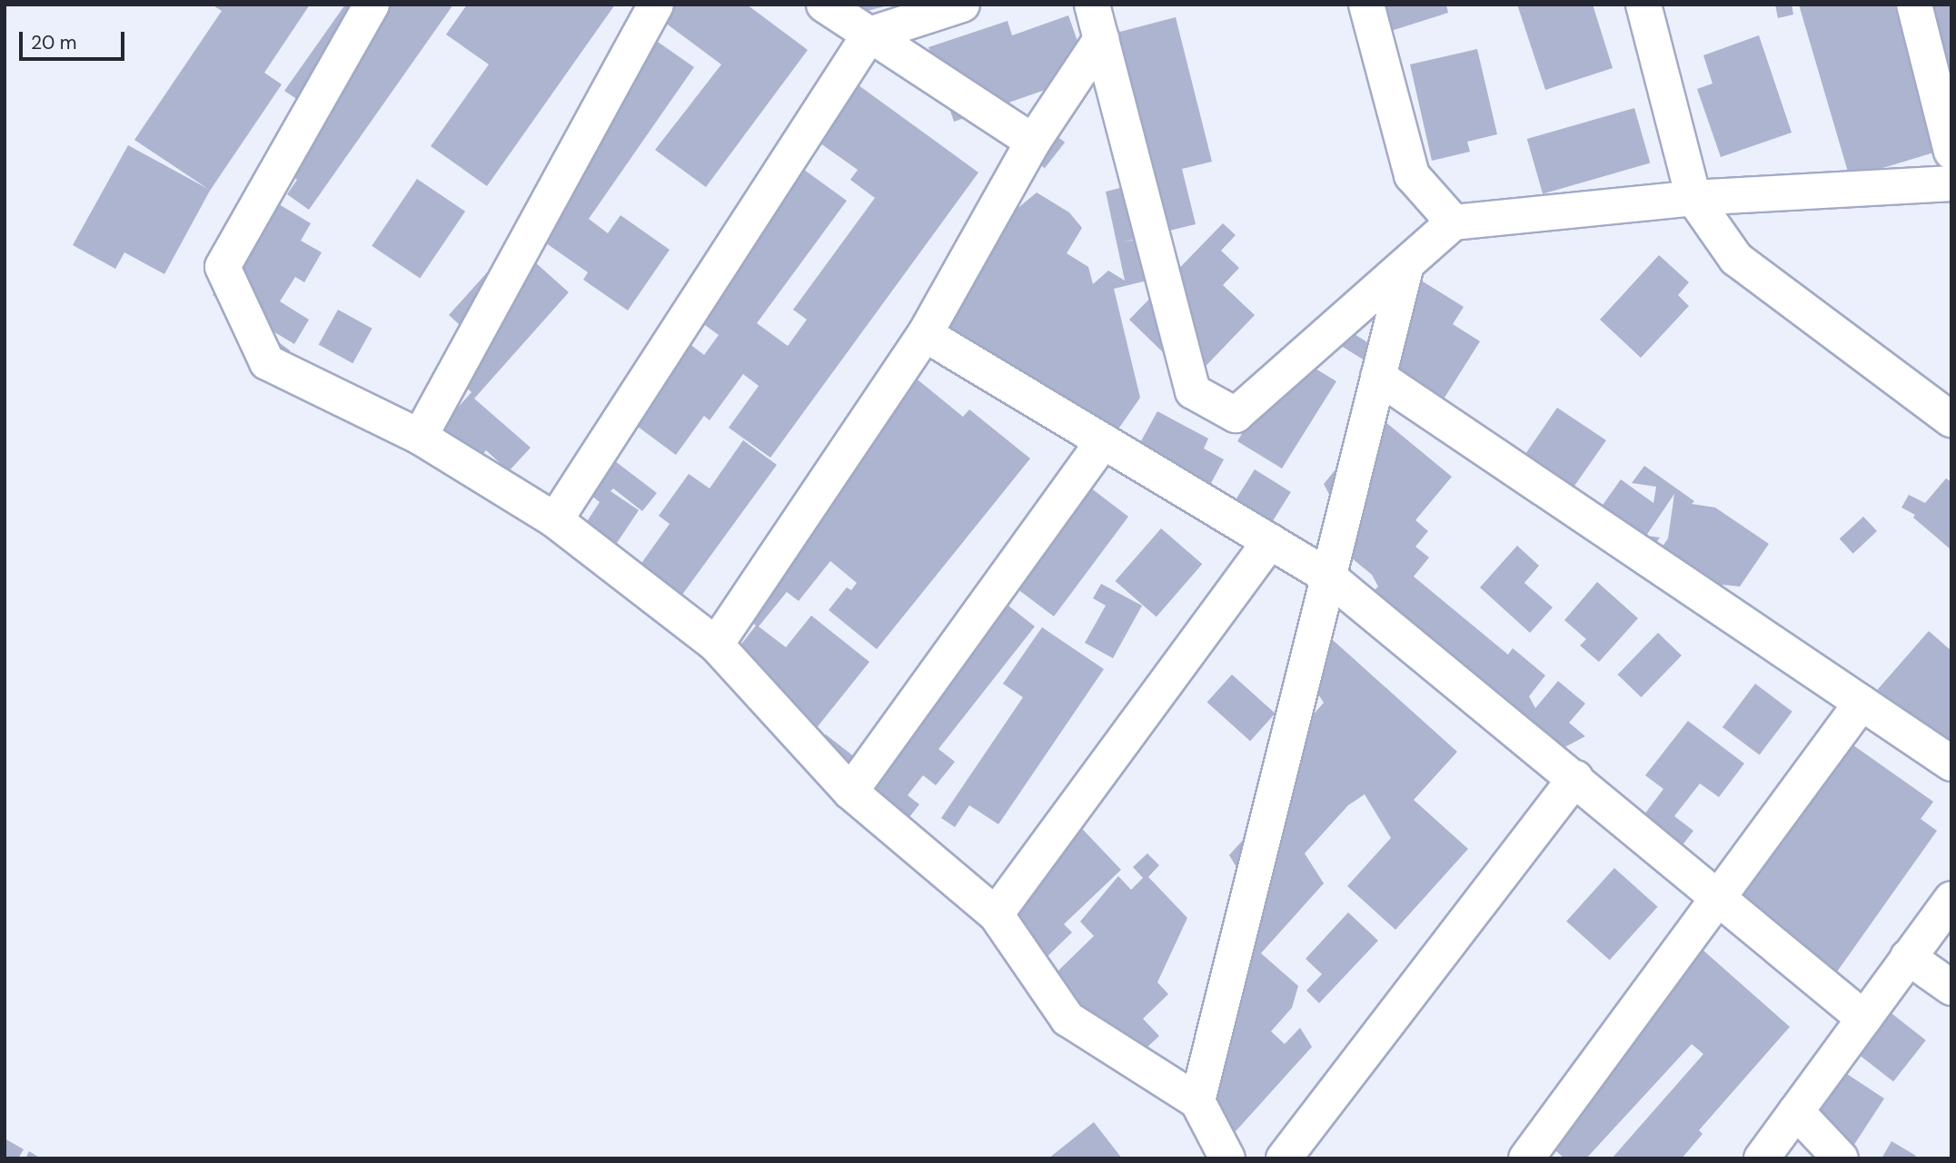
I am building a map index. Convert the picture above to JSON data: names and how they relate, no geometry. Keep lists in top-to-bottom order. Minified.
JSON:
{"scale_bar":"20 m"}
